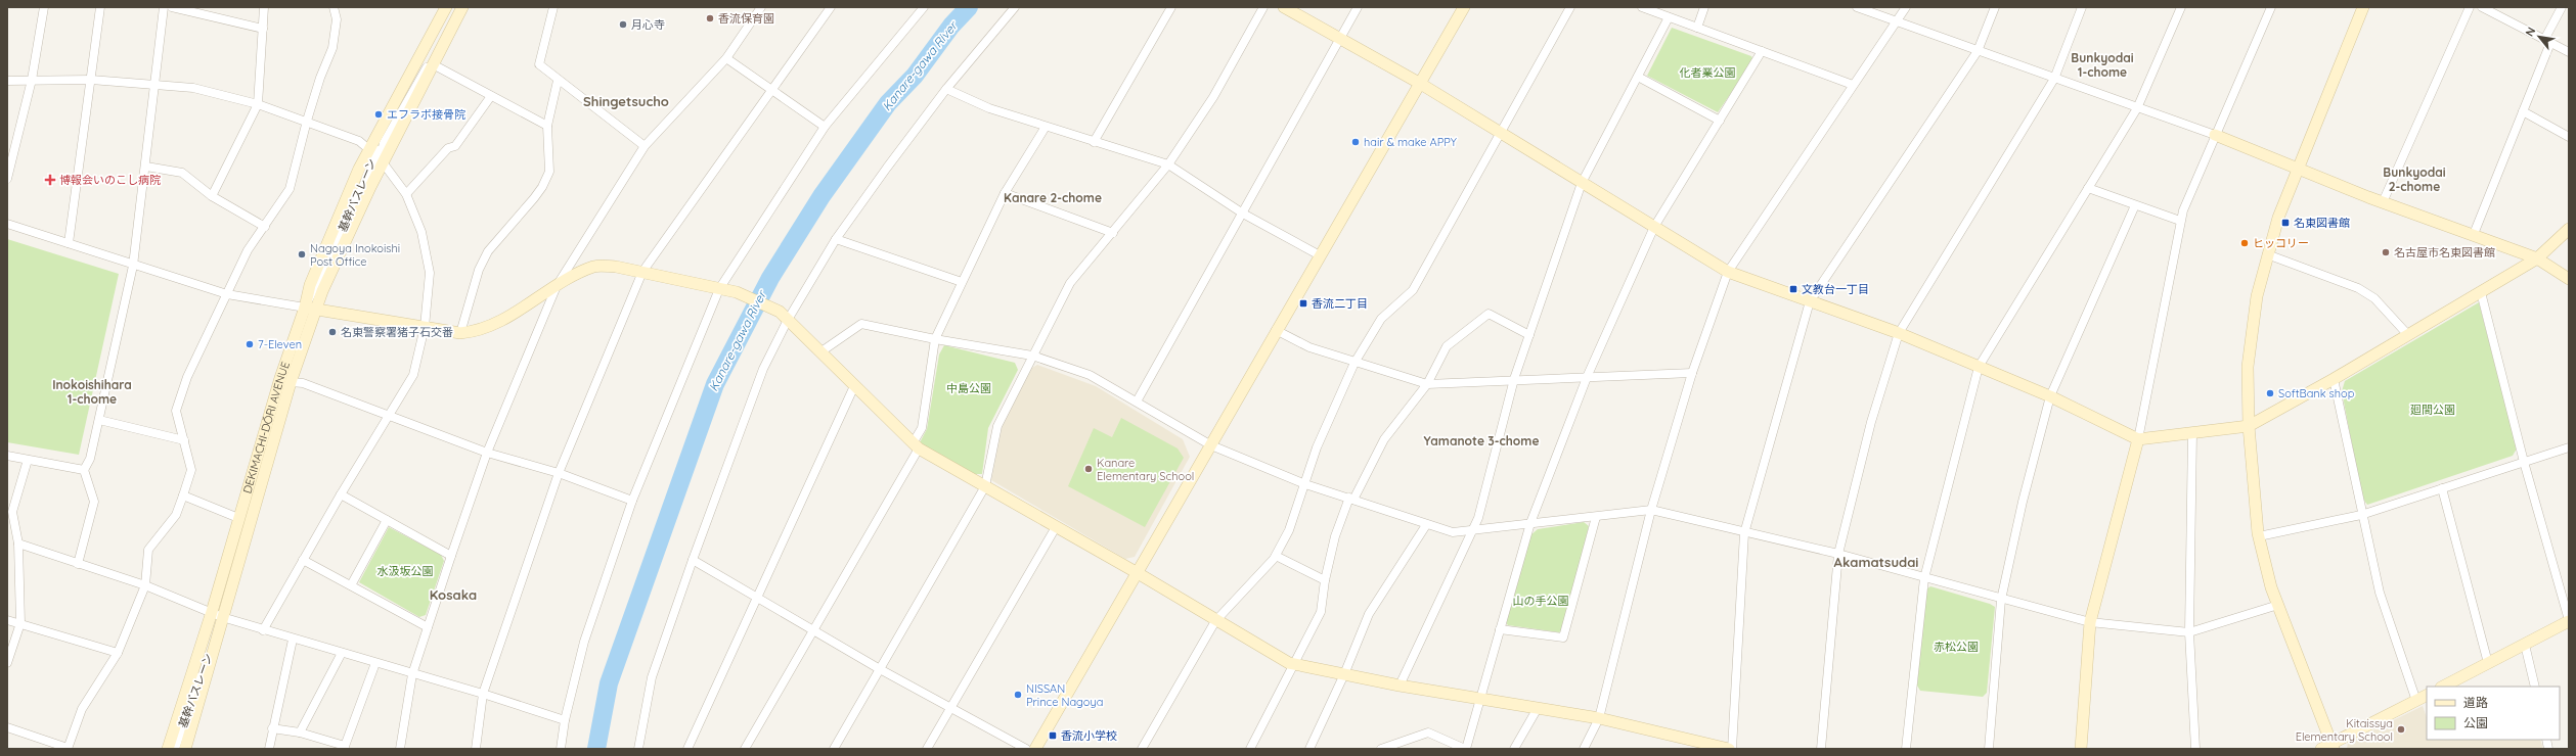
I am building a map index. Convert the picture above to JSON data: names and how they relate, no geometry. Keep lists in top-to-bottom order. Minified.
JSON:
{"streets":{"street":["基幹バスレーン","DEKIMACHI-DŌRI AVENUE"]},"crossings":[["基幹バスレーン","DEKIMACHI-DŌRI AVENUE"]],"districts":["Bunkyodai 1-chome","Shingetsucho","Bunkyodai 2-chome","Kanare 2-chome","Inokoishihara 1-chome","Yamanote 3-chome","Akamatsudai","Kosaka"],"water":["Kanare-gawa River"],"parks":["化者業公園","中島公園","廻間公園","水汲坂公園","山の手公園","赤松公園"],"places":{"other":["香流保育園","月心寺","エフラボ接骨院","hair & make APPY","ヒッコリー","名古屋市名東図書館","Nagoya Inokoishi Post Office","名東警察署猪子石交番","7-Eleven","SoftBank shop","Kanare Elementary School","NISSAN Prince Nagoya","Kitaissya Elementary School"],"health":["博報会いのこし病院"],"transit":["名東図書館","文教台一丁目","香流二丁目","香流小学校"]},"legend":["道路","公園"],"north":"top left"}
